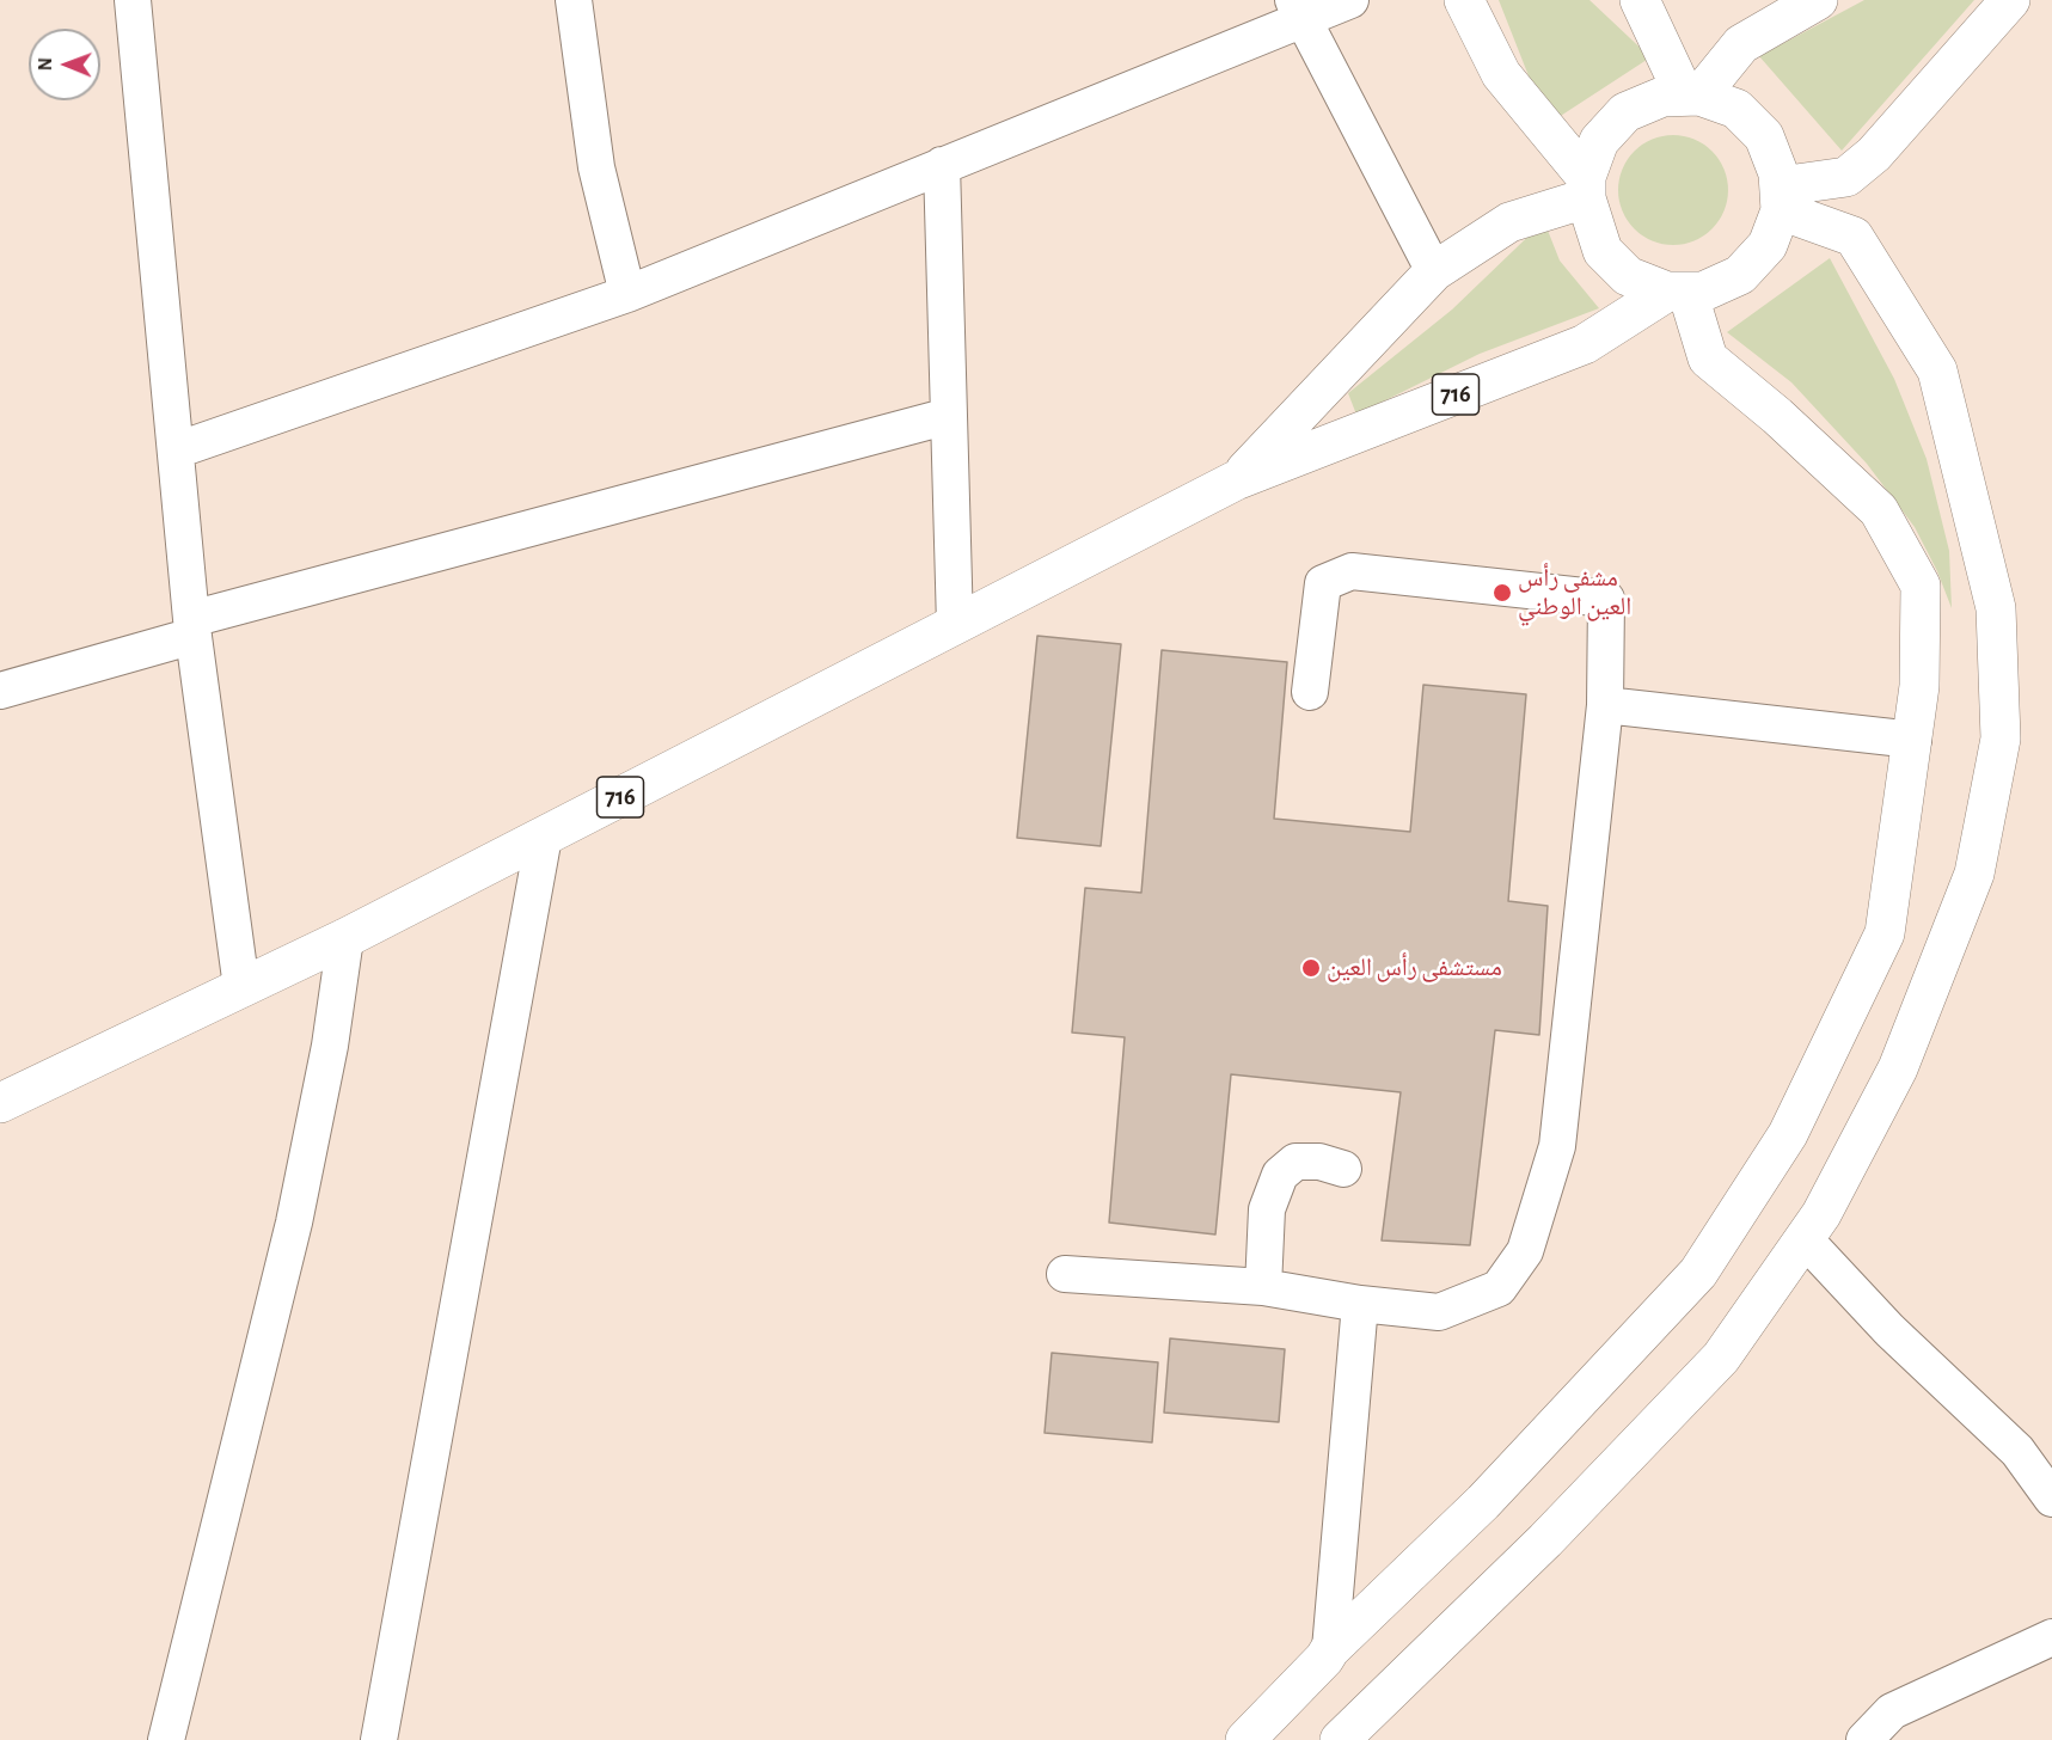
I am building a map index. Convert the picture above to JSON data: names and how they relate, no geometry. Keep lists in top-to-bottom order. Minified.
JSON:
{"streets":{"main road":["716"]},"places":["مشفى رأس العين الوطني","مستشفى رأس العين"],"north":"left"}
